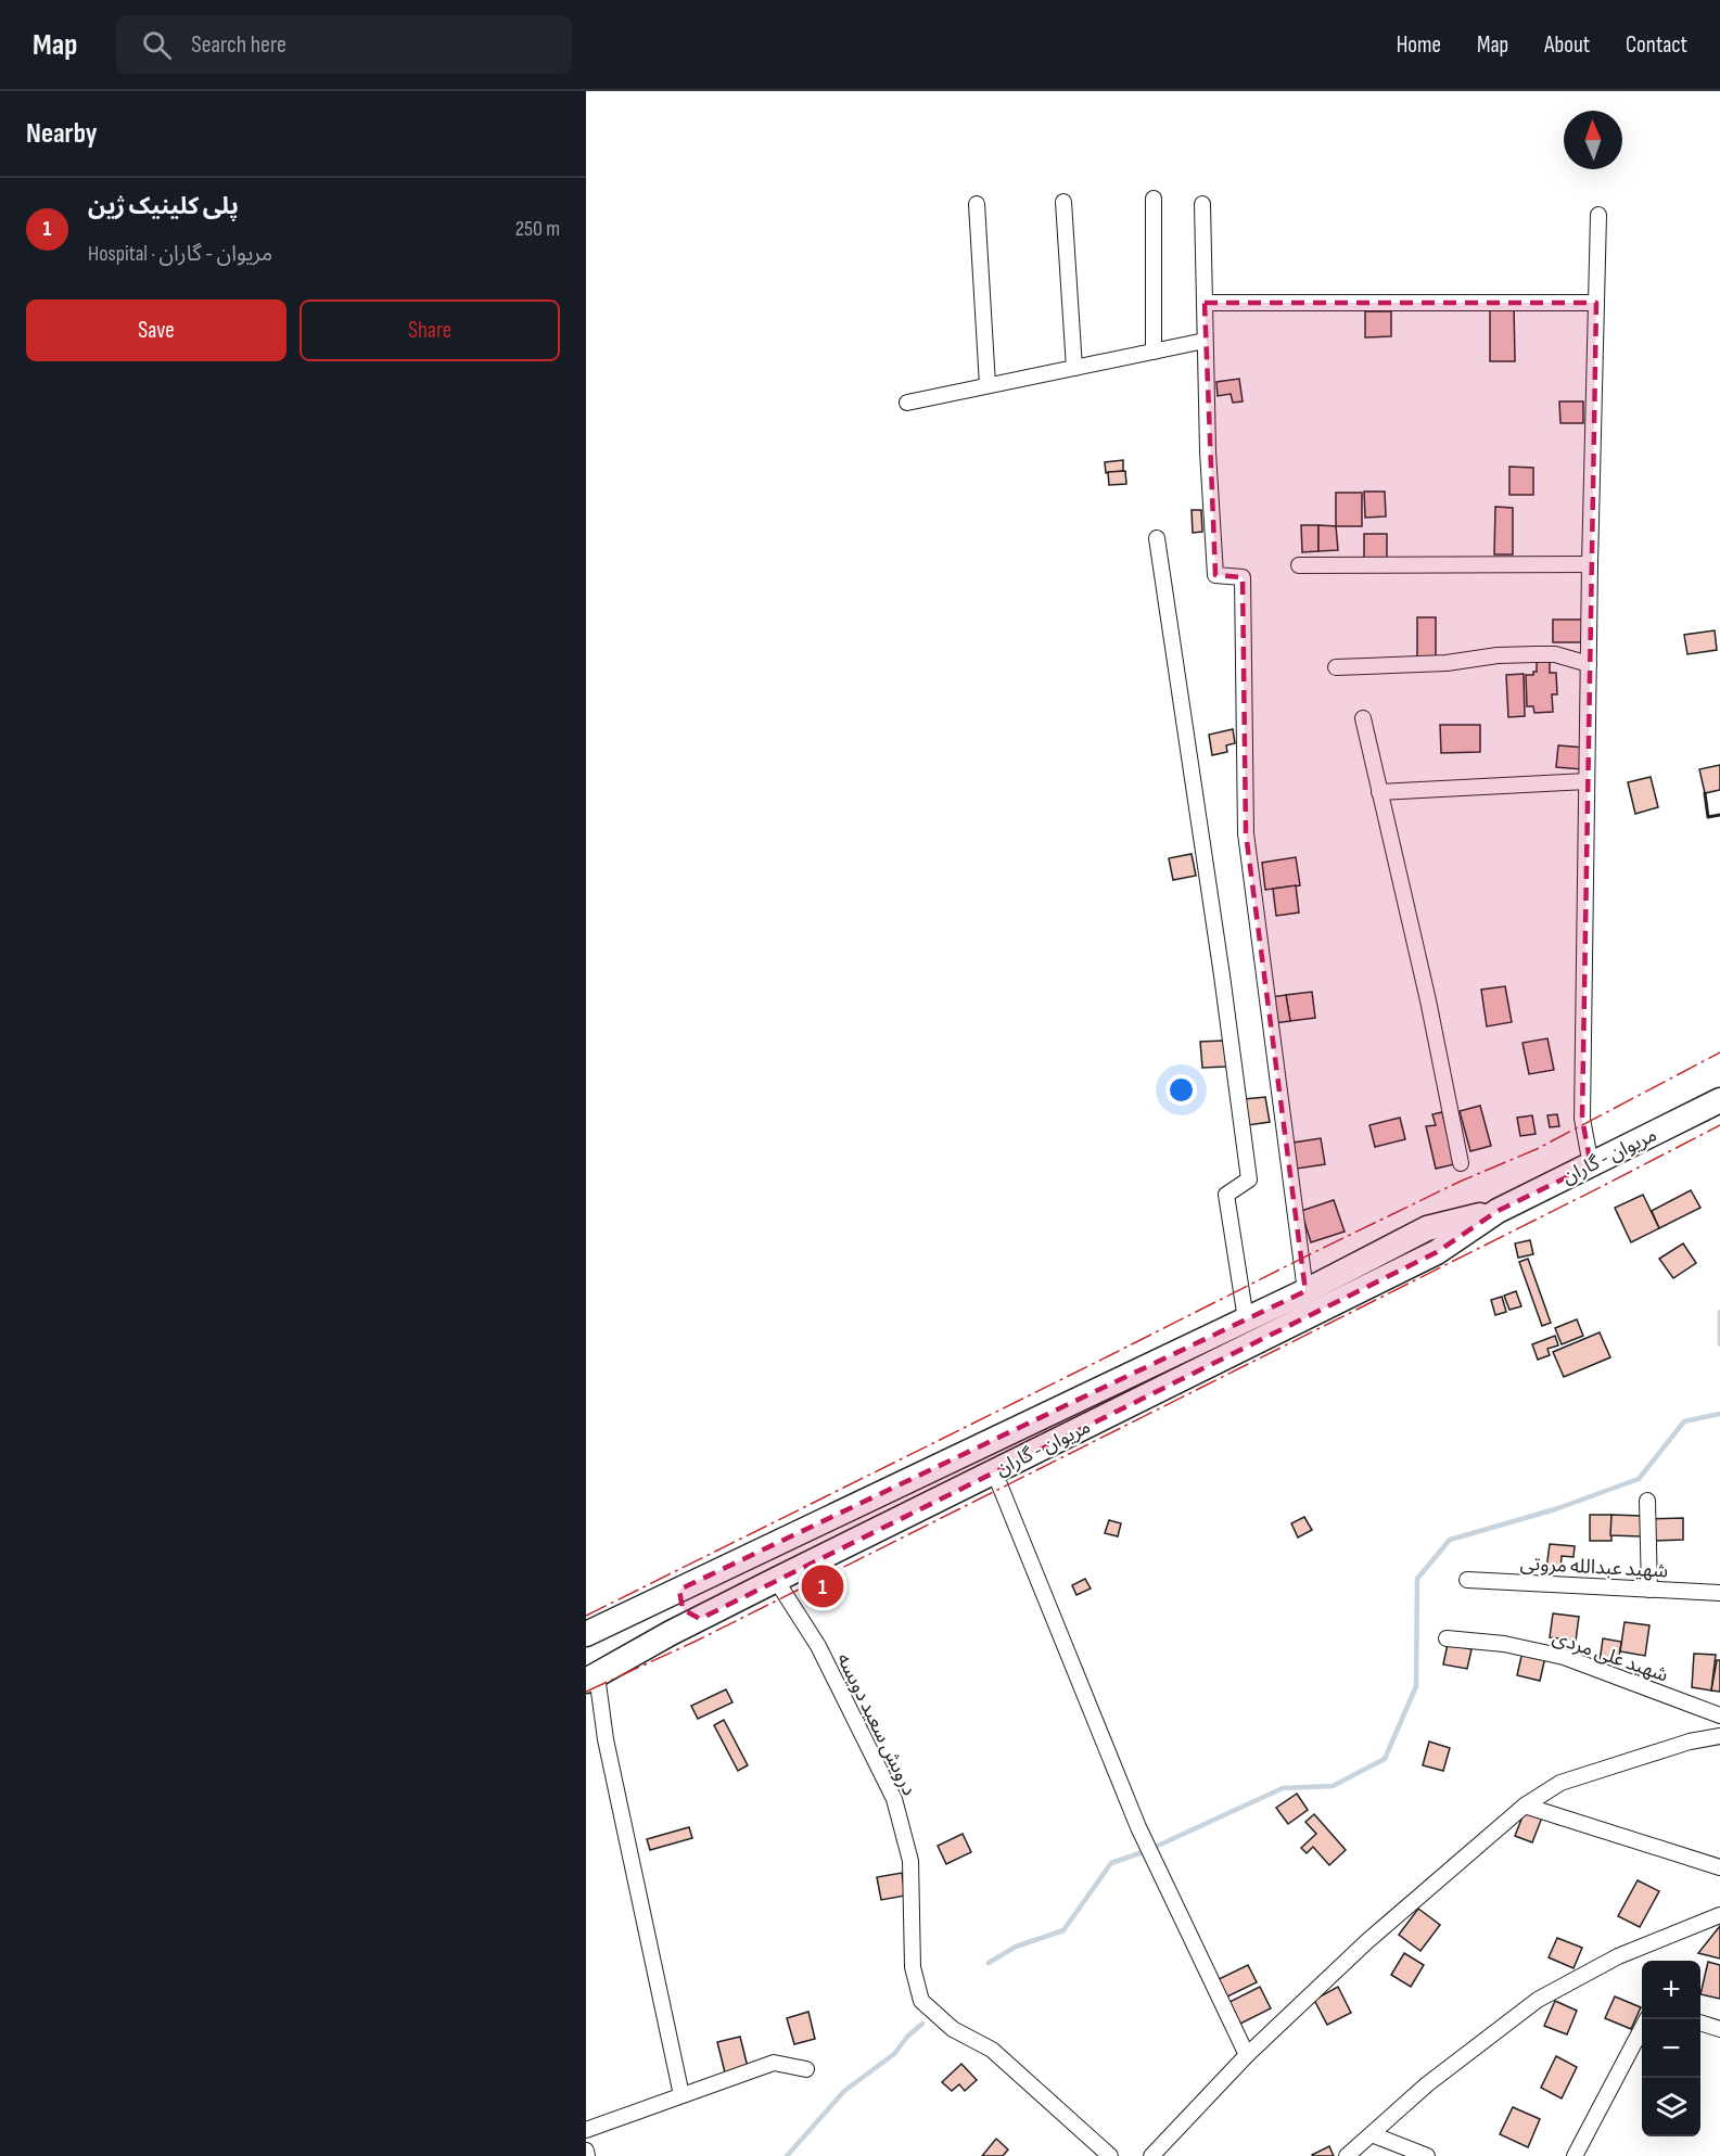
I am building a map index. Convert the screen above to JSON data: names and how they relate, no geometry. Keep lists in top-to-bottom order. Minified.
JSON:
{"streets":{"main road":["مریوان - گاران"],"street":["شهید عبدالله مروتی","شهید علی مردی","درویش سعید دویسه"]},"crossings":[["مریوان - گاران","درویش سعید دویسه"]],"north":"top","page":{"header":"Map","search":"Search here","nav":["Home","Map","About","Contact"],"heading":"Nearby","list":[{"mark":"1","name":"پلی کلینیک ژین","note":"Hospital · مریوان - گاران","value":"250 m"}],"buttons":["Save","Share"],"pins":"1","map_buttons":["+","−"]}}
